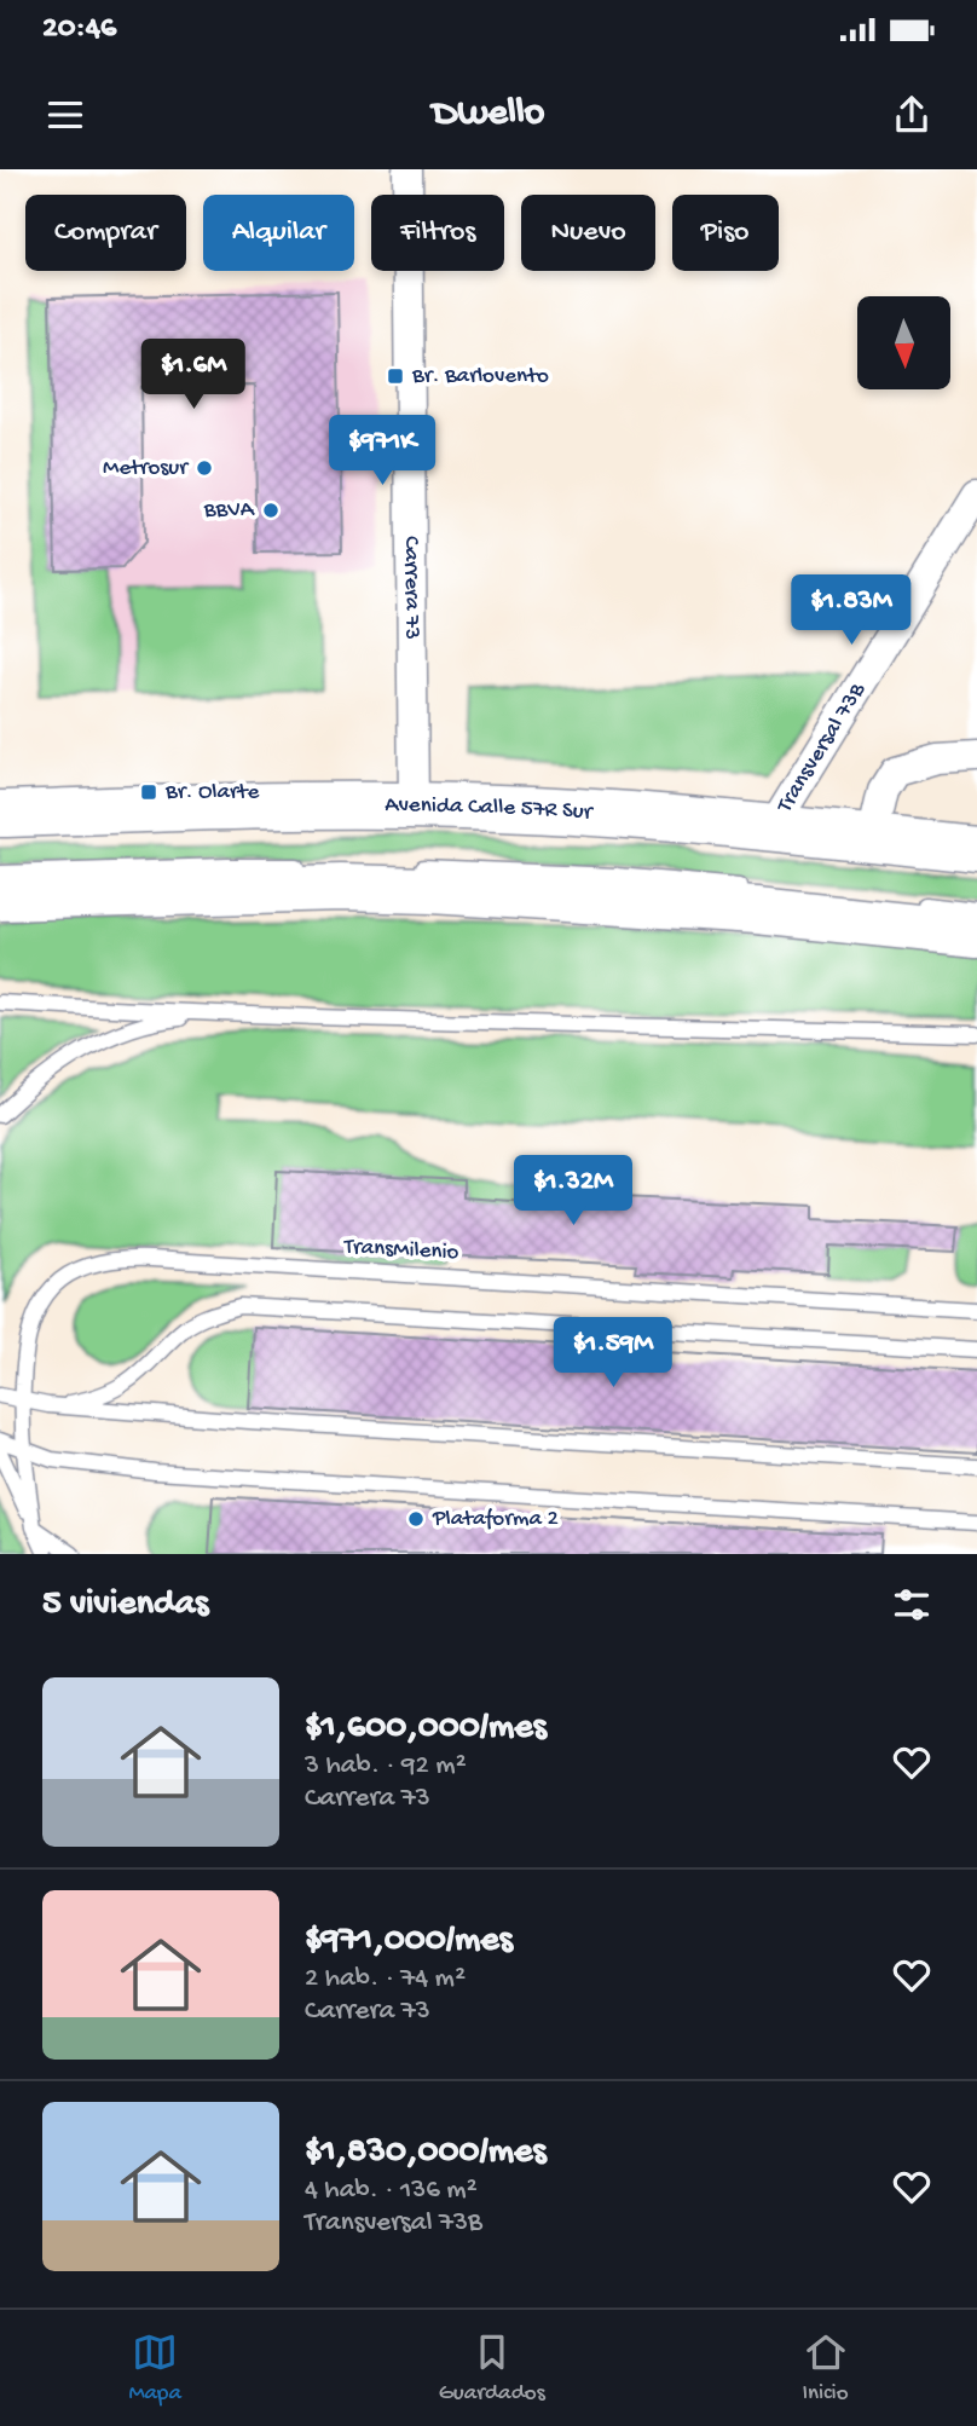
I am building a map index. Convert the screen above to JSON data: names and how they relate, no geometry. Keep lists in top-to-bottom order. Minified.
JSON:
{"streets":{"highway":["Avenida Calle 57R Sur"],"street":["Carrera 73","Transversal 73B"],"lane":["TransMilenio"]},"crossings":[["Carrera 73","Avenida Calle 57R Sur"],["Transversal 73B","Avenida Calle 57R Sur"]],"places":{"transit":["Br. Barlovento","Br. Olarte"],"other":["Metrosur","BBVA","Plataforma 2"]},"north":"bottom","page":{"status":"20:46","header":"Dwello","chip":["Comprar","Alquilar","Filtros","Nuevo","Piso"],"price":["$1.6M","$971K","$1.83M","$1.32M","$1.59M"],"heading":"5 viviendas","list":[{"name":"$1,600,000/mes","note":"3 hab. · 92 m² · Carrera 73"},{"name":"$971,000/mes","note":"2 hab. · 74 m² · Carrera 73"},{"name":"$1,830,000/mes","note":"4 hab. · 136 m² · Transversal 73B"}],"tabs":["Mapa","Guardados","Inicio"]}}
